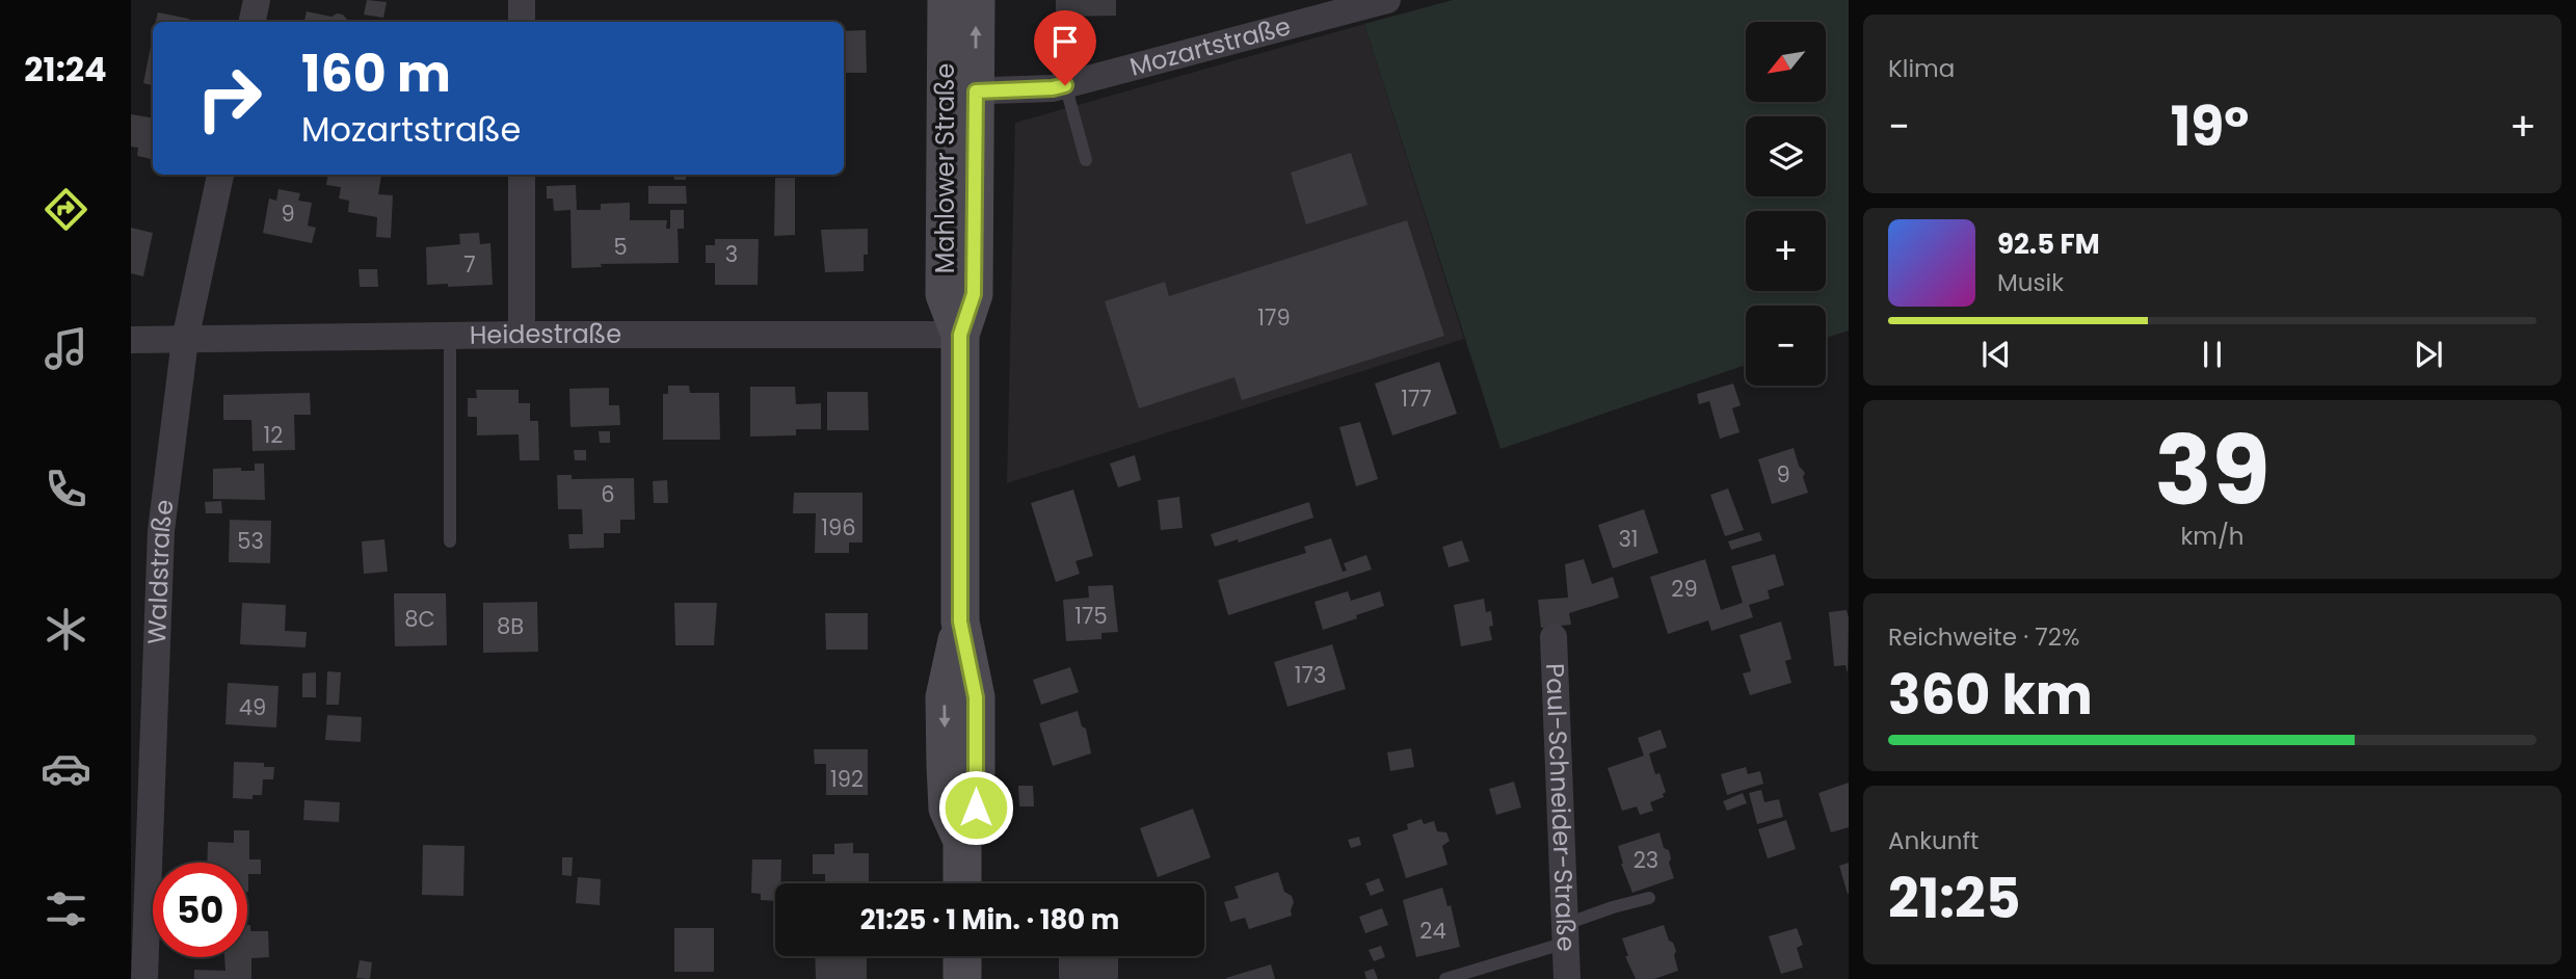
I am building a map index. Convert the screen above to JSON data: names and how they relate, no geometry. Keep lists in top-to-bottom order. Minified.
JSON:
{"streets":{"main road":["Mahlower Straße"],"street":["Mozartstraße","Heidestraße","Waldstraße","Paul-Schneider-Straße"]},"crossings":[["Mozartstraße","Mahlower Straße"],["Mahlower Straße","Heidestraße"],["Heidestraße","Waldstraße"]],"house_numbers":["9","5","3","7","179","177","12","9","6","196","31","53","29","175","8C","8B","173","49","192","23","24"],"north":"bottom left","page":{"tabs":"21:24","tile":["Klima",["39","km/h"],["Reichweite · 72%","360 km"],["Ankunft","21:25"]],"map_buttons":["+","−"],"turn":["160 m","Mozartstraße"],"heat":["−","19°","+"],"song":["92.5 FM","Musik"],"limit":"50","trip":"21:25 · 1 Min. · 180 m"}}
